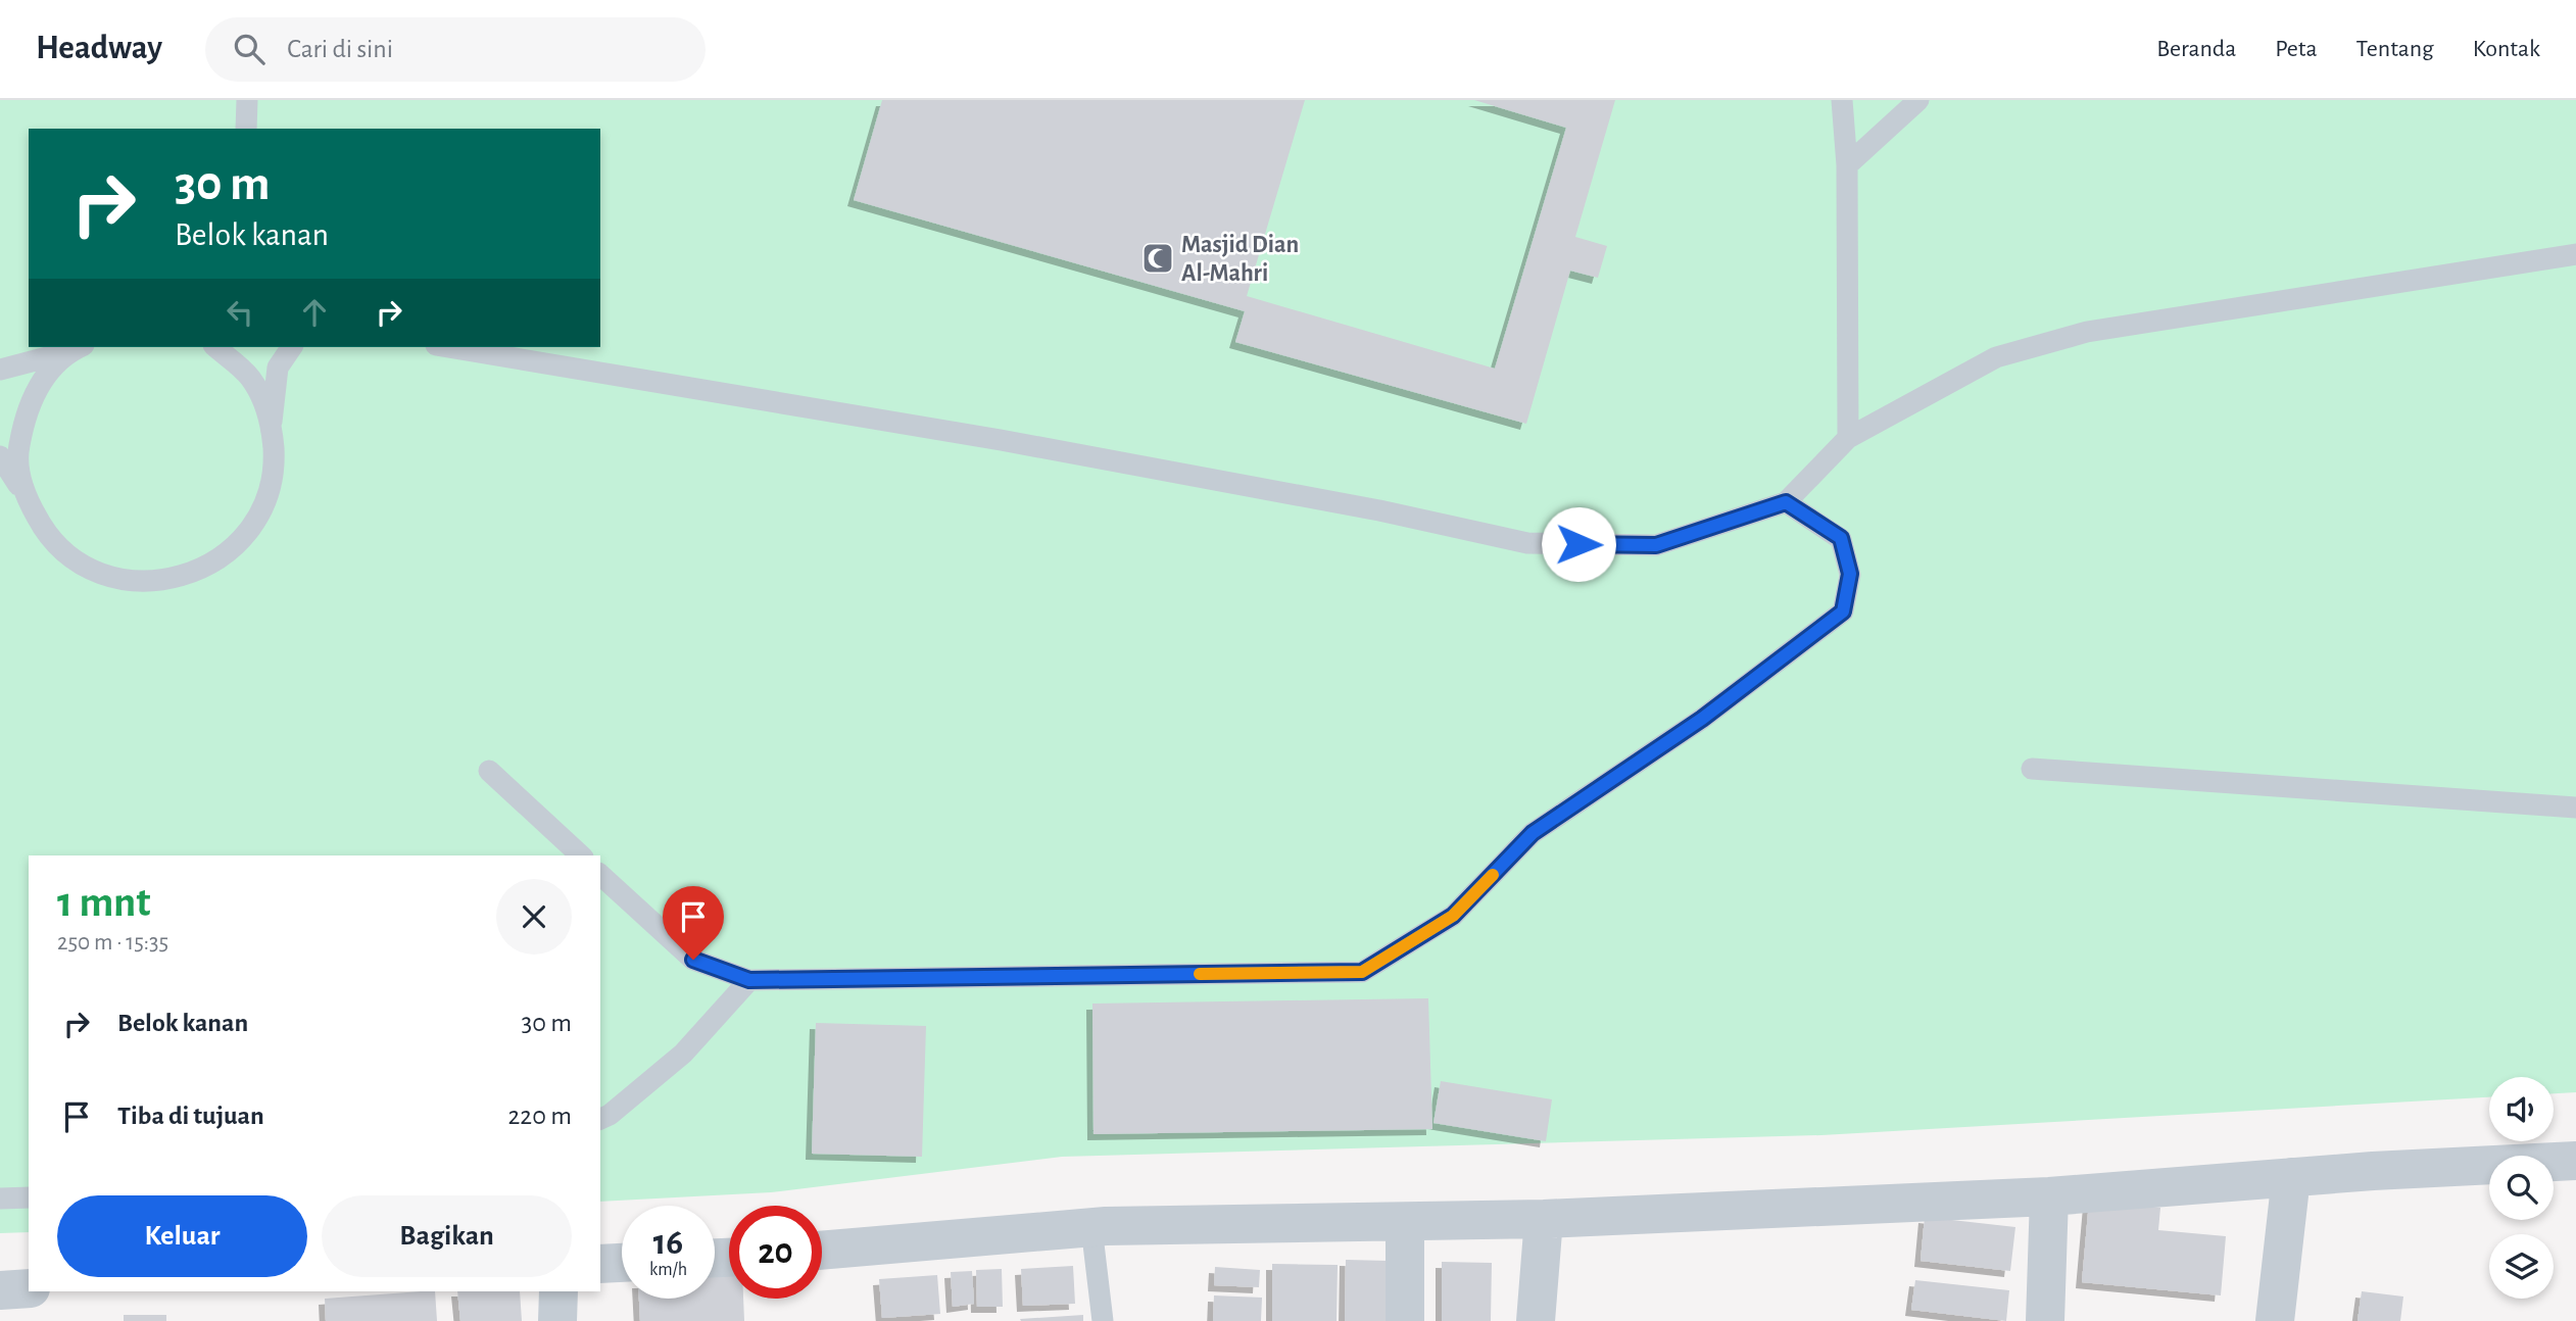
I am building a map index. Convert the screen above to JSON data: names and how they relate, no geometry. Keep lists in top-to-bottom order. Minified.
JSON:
{"places":{"mosque":["Masjid Dian Al-Mahri"]},"page":{"header":"Headway","search":"Cari di sini","nav":["Beranda","Peta","Tentang","Kontak"],"turn":["30 m","Belok kanan"],"heading":["1 mnt","250 m · 15:35"],"list":[{"name":"Belok kanan","value":"30 m"},{"name":"Tiba di tujuan","value":"220 m"}],"buttons":["Keluar","Bagikan"],"speed":"16 km/h","limit":"20"}}
